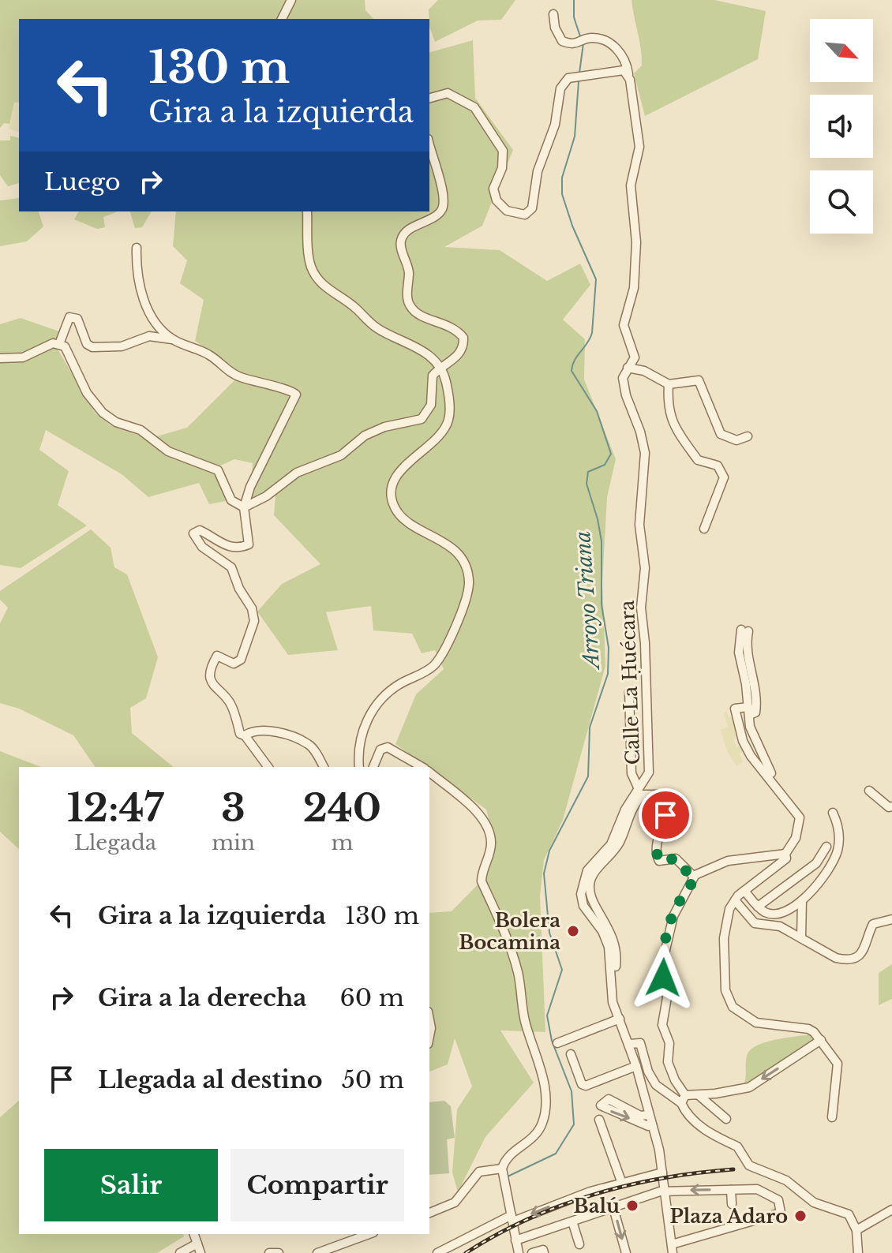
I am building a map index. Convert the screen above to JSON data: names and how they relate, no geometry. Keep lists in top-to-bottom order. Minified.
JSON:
{"streets":{"street":["Calle La Ḥuécara"]},"water":["Arroyo Triana"],"places":["Bolera Bocamina","Balú","Plaza Adaro"],"north":"bottom right","page":{"turn":["130 m","Gira a la izquierda"],"then":"Luego","eta":["12:47","Llegada","3","min","240","m"],"list":[{"name":"Gira a la izquierda","value":"130 m"},{"name":"Gira a la derecha","value":"60 m"},{"name":"Llegada al destino","value":"50 m"}],"buttons":["Salir","Compartir"]}}
